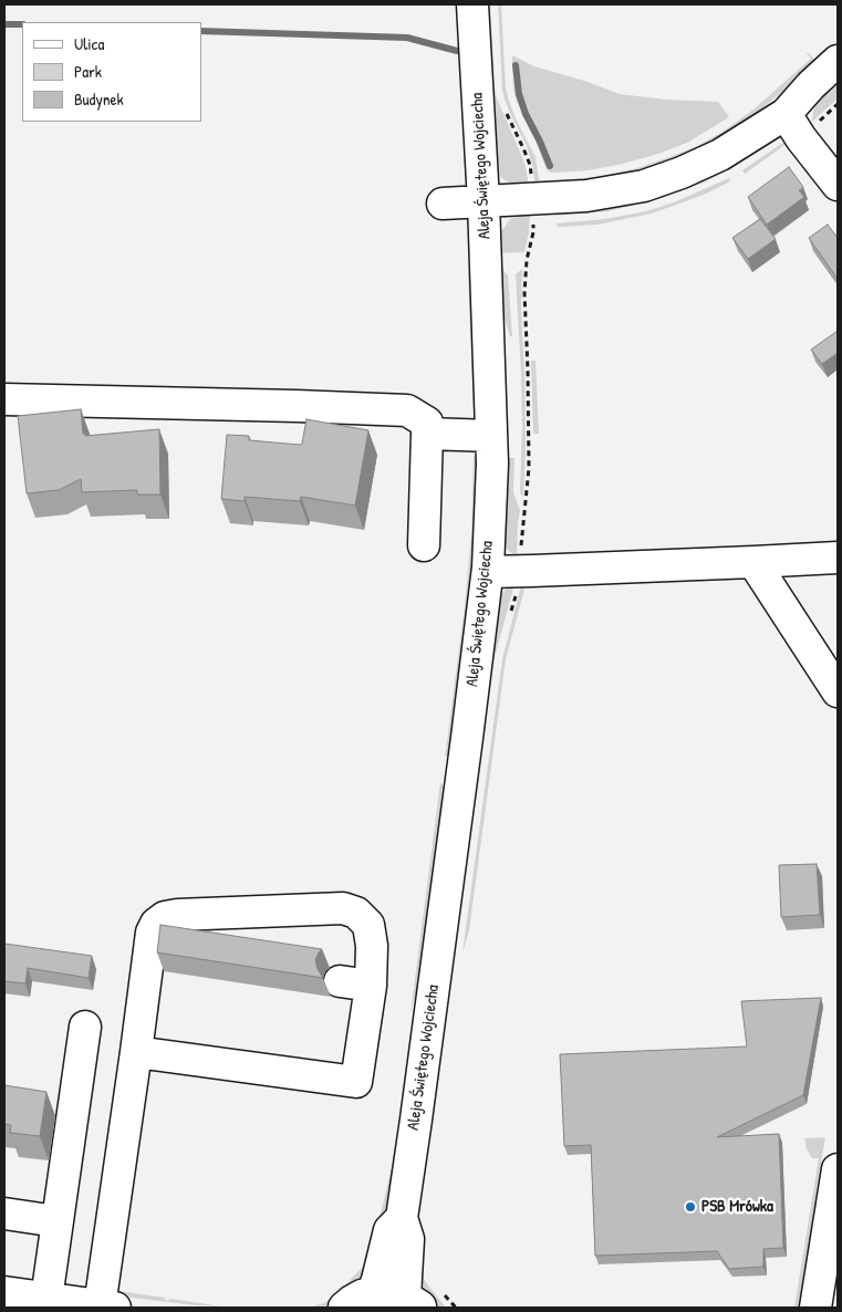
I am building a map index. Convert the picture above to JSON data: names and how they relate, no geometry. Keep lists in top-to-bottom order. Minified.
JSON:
{"streets":{"street":["Aleja Świętego Wojciecha"]},"places":["PSB Mrówka"],"legend":["Ulica","Park","Budynek"]}
